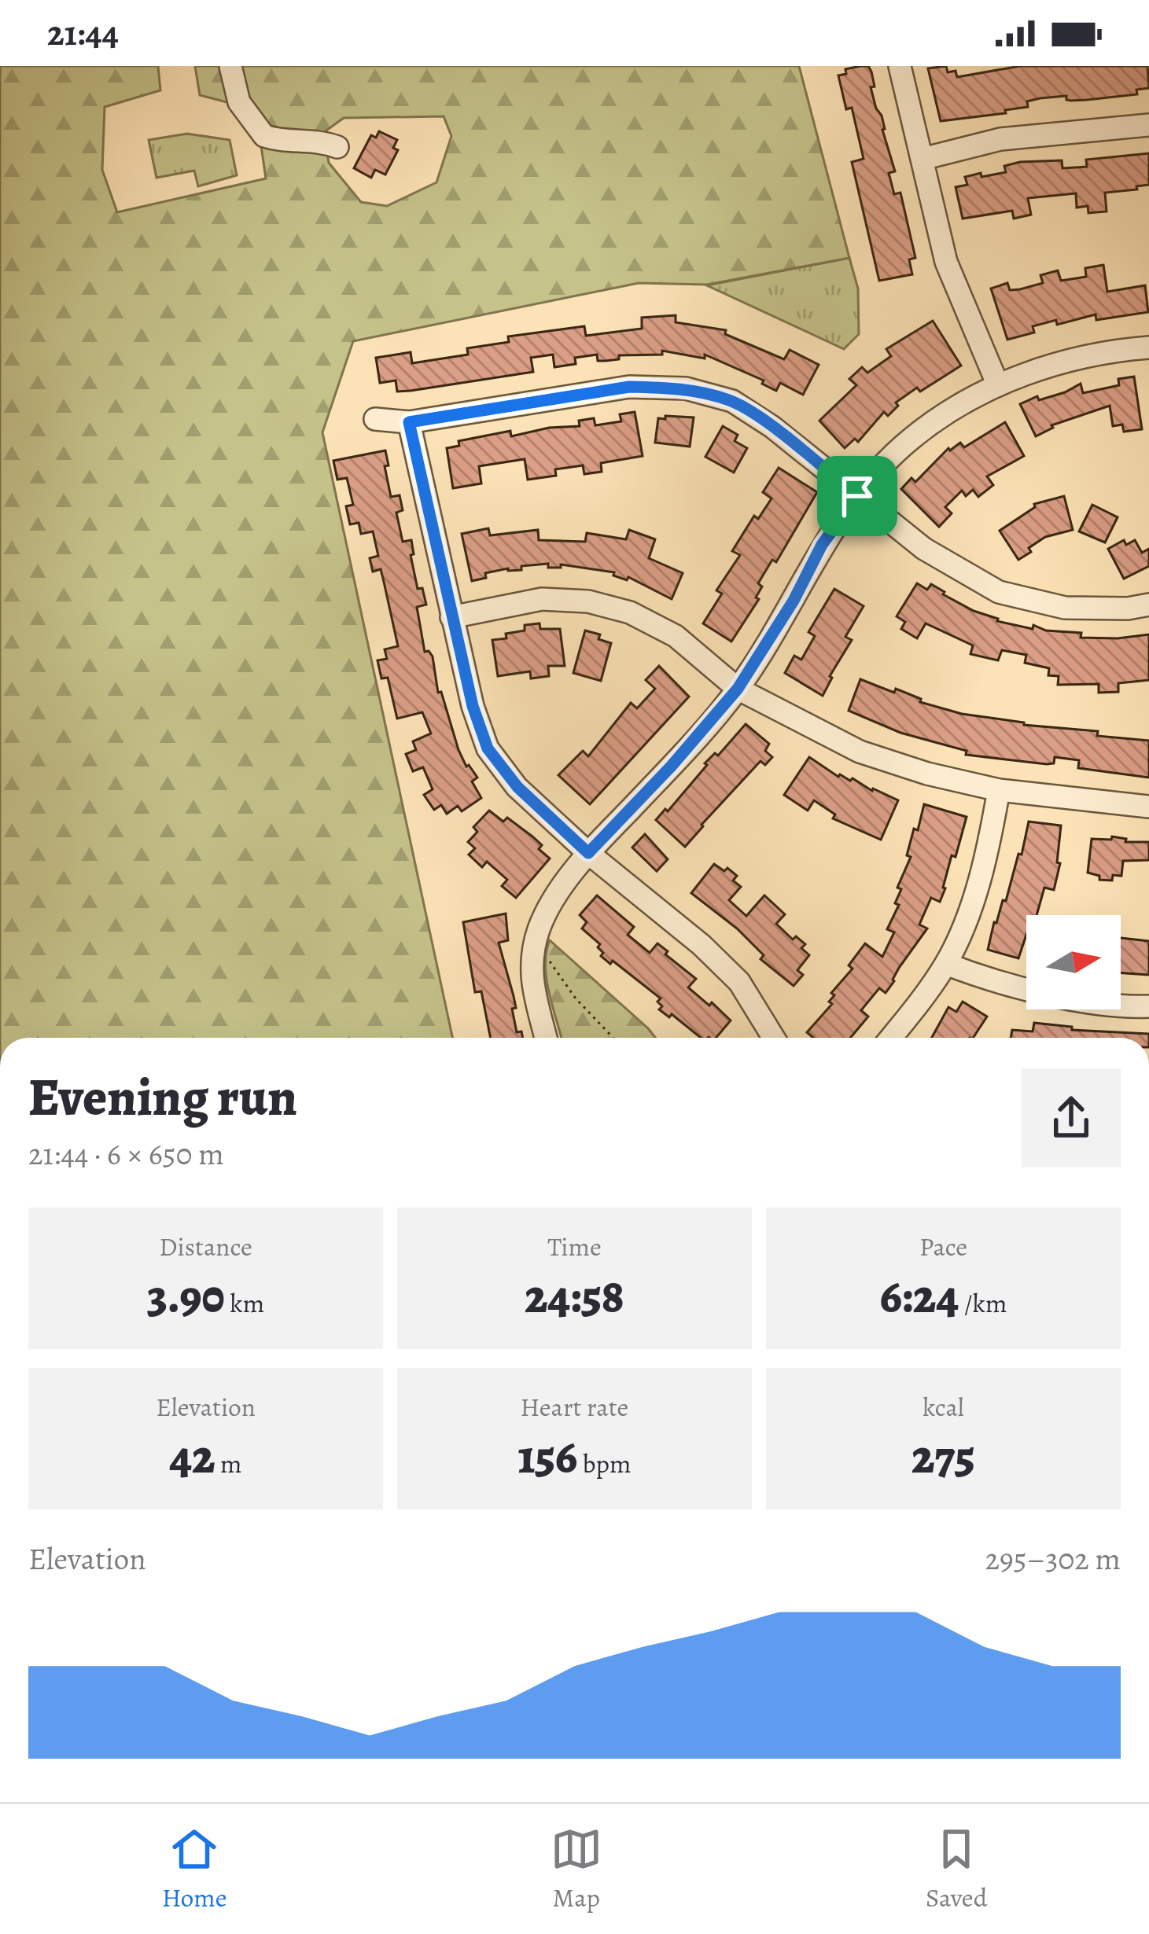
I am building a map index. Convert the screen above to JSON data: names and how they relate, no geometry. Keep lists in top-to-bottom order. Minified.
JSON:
{"north":"right","page":{"status":"21:44","heading":["Evening run","21:44 · 6 × 650 m"],"stats":[["Distance","3.90 km"],["Time","24:58"],["Pace","6:24 /km"],["Elevation","42 m"],["Heart rate","156 bpm"],["kcal","275"]],"chart":["Elevation","295–302 m"],"tabs":["Home","Map","Saved"]}}
